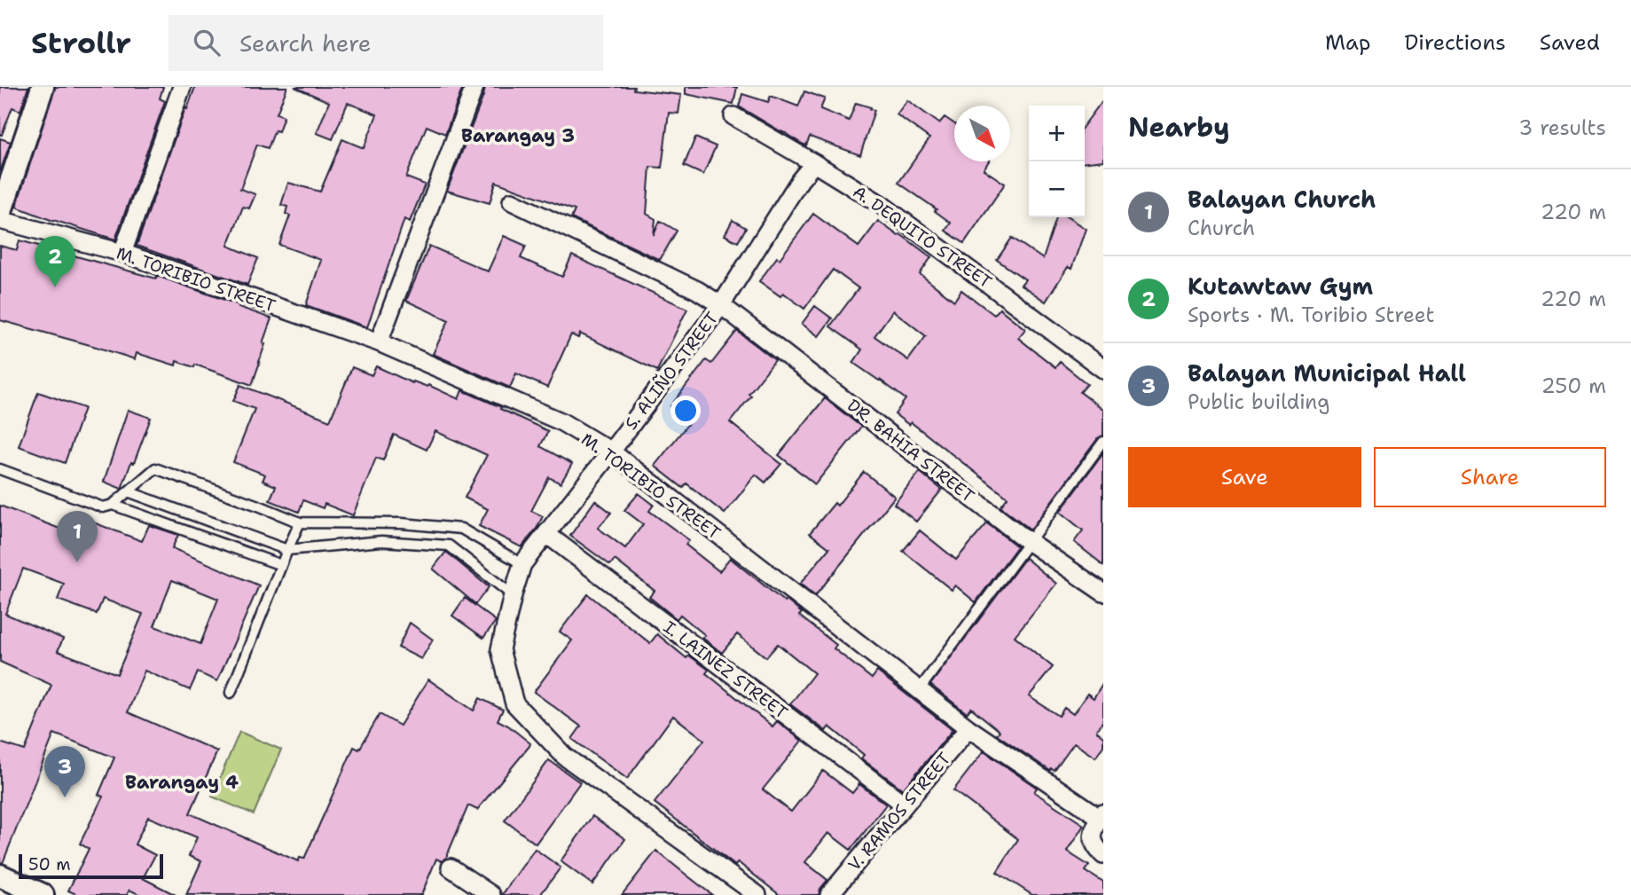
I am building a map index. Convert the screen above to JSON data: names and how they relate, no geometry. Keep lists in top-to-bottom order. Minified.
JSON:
{"streets":{"street":["A. DEQUITO STREET","M. TORIBIO STREET","S. ALIÑO STREET","DR. BAHIA STREET","I. LAINEZ STREET","V. RAMOS STREET"]},"crossings":[["A. DEQUITO STREET","S. ALIÑO STREET"],["M. TORIBIO STREET","S. ALIÑO STREET"],["M. TORIBIO STREET","V. RAMOS STREET"],["S. ALIÑO STREET","DR. BAHIA STREET"],["S. ALIÑO STREET","I. LAINEZ STREET"],["I. LAINEZ STREET","V. RAMOS STREET"]],"districts":["Barangay 3","Barangay 4"],"scale_bar":"50 m","north":"bottom right","page":{"header":"Strollr","search":"Search here","nav":["Map","Directions","Saved"],"heading":["Nearby","3 results"],"map_buttons":["+","−"],"list":[{"mark":"1","name":"Balayan Church","note":"Church","value":"220 m"},{"mark":"2","name":"Kutawtaw Gym","note":"Sports · M. Toribio Street","value":"220 m"},{"mark":"3","name":"Balayan Municipal Hall","note":"Public building","value":"250 m"}],"pins":["2","1","3"],"buttons":["Save","Share"],"scale":"50 m"}}
